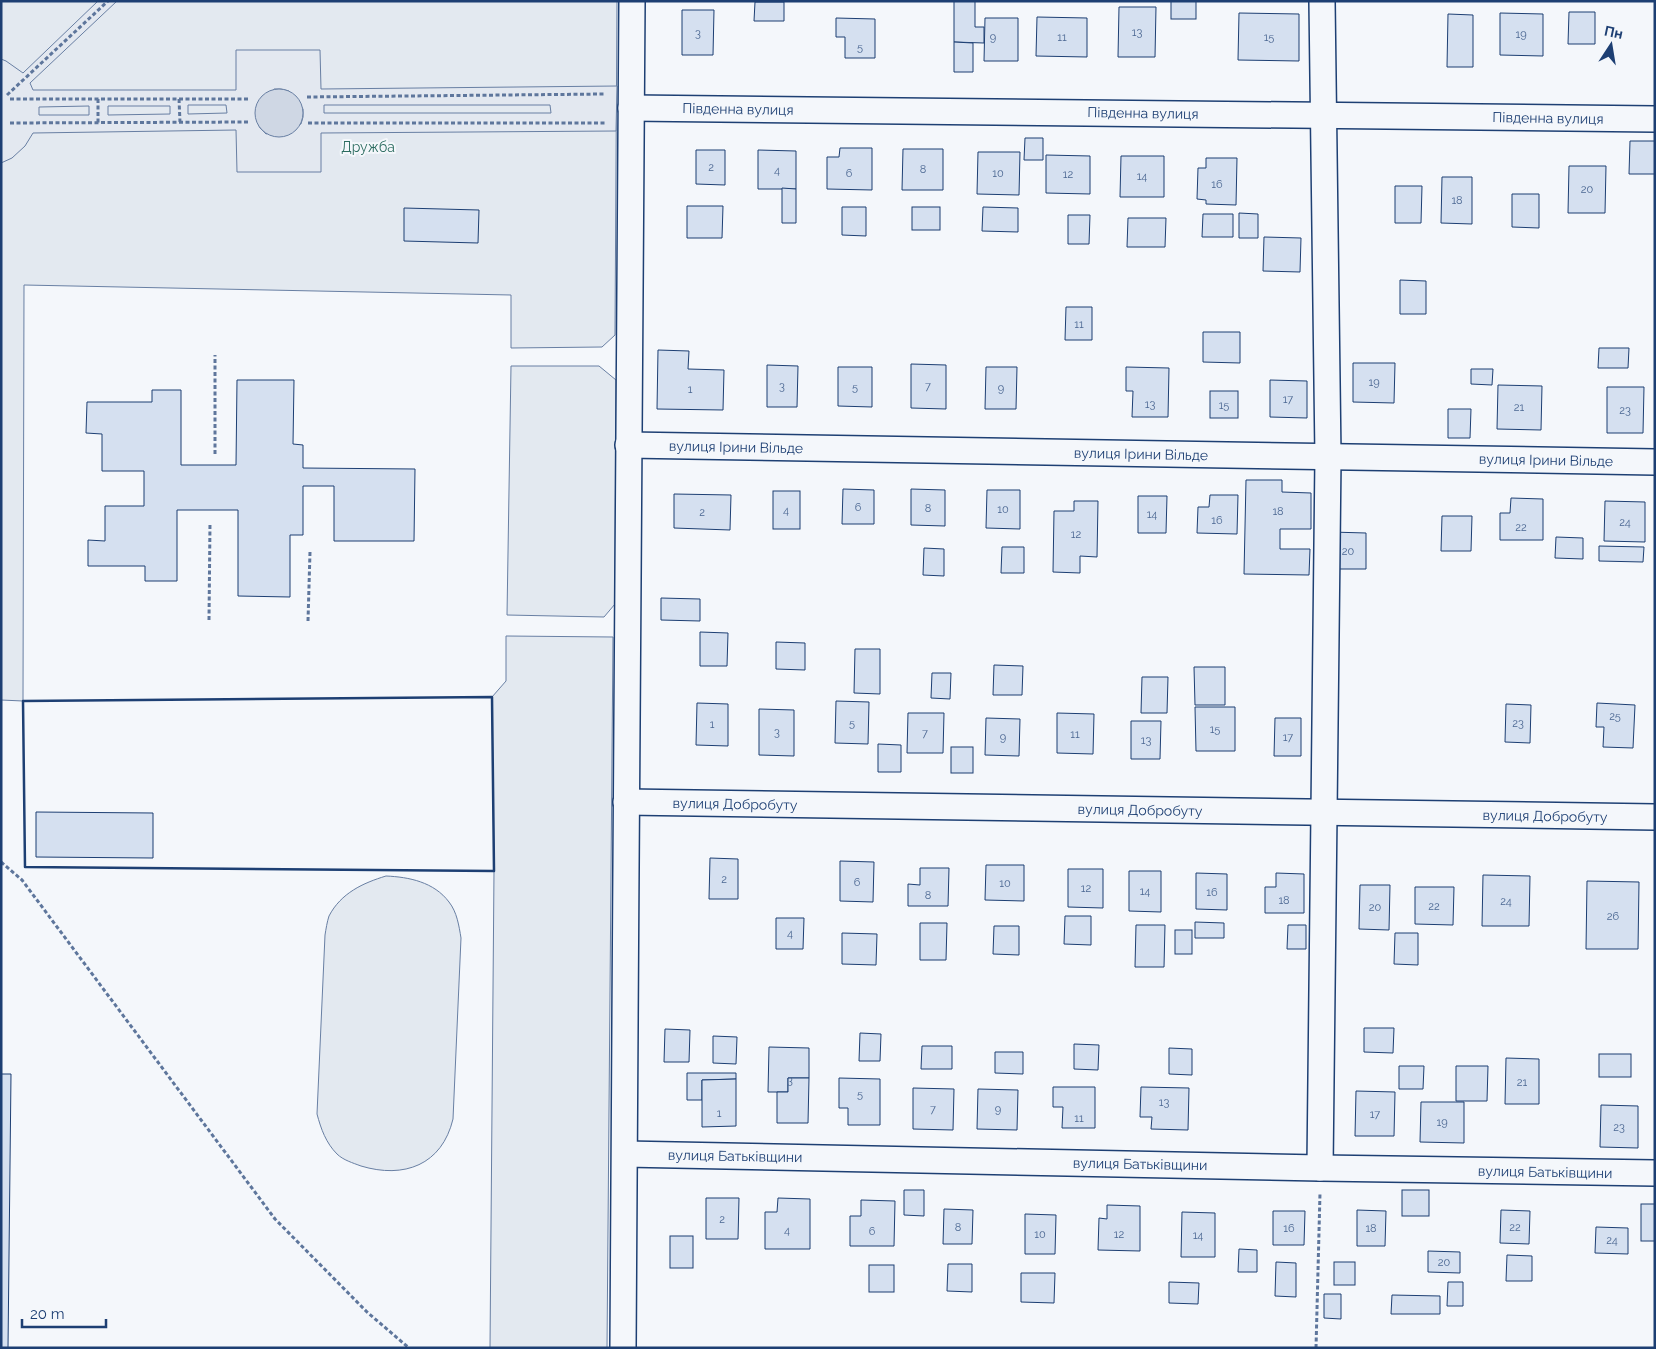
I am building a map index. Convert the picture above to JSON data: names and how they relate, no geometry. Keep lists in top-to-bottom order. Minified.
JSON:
{"streets":{"street":["Південна вулиця","вулиця Ірини Вільде","вулиця Добробуту","вулиця Батьківщини"]},"parks":["Дружба"],"house_numbers":["13","3","19","9","11","15","5","2","8","4","6","10","12","14","16","20","18","11","19","3","7","5","9","1","17","13","15","21","23","6","8","10","4","18","2","14","16","24","22","12","20","25","5","23","1","15","3","7","11","9","17","13","2","6","10","12","14","16","8","18","24","22","20","26","4","3","21","5","13","7","9","1","17","11","19","23","2","8","22","16","18","4","6","10","12","14","24","20"],"scale_bar":"20 m","north":"top"}
